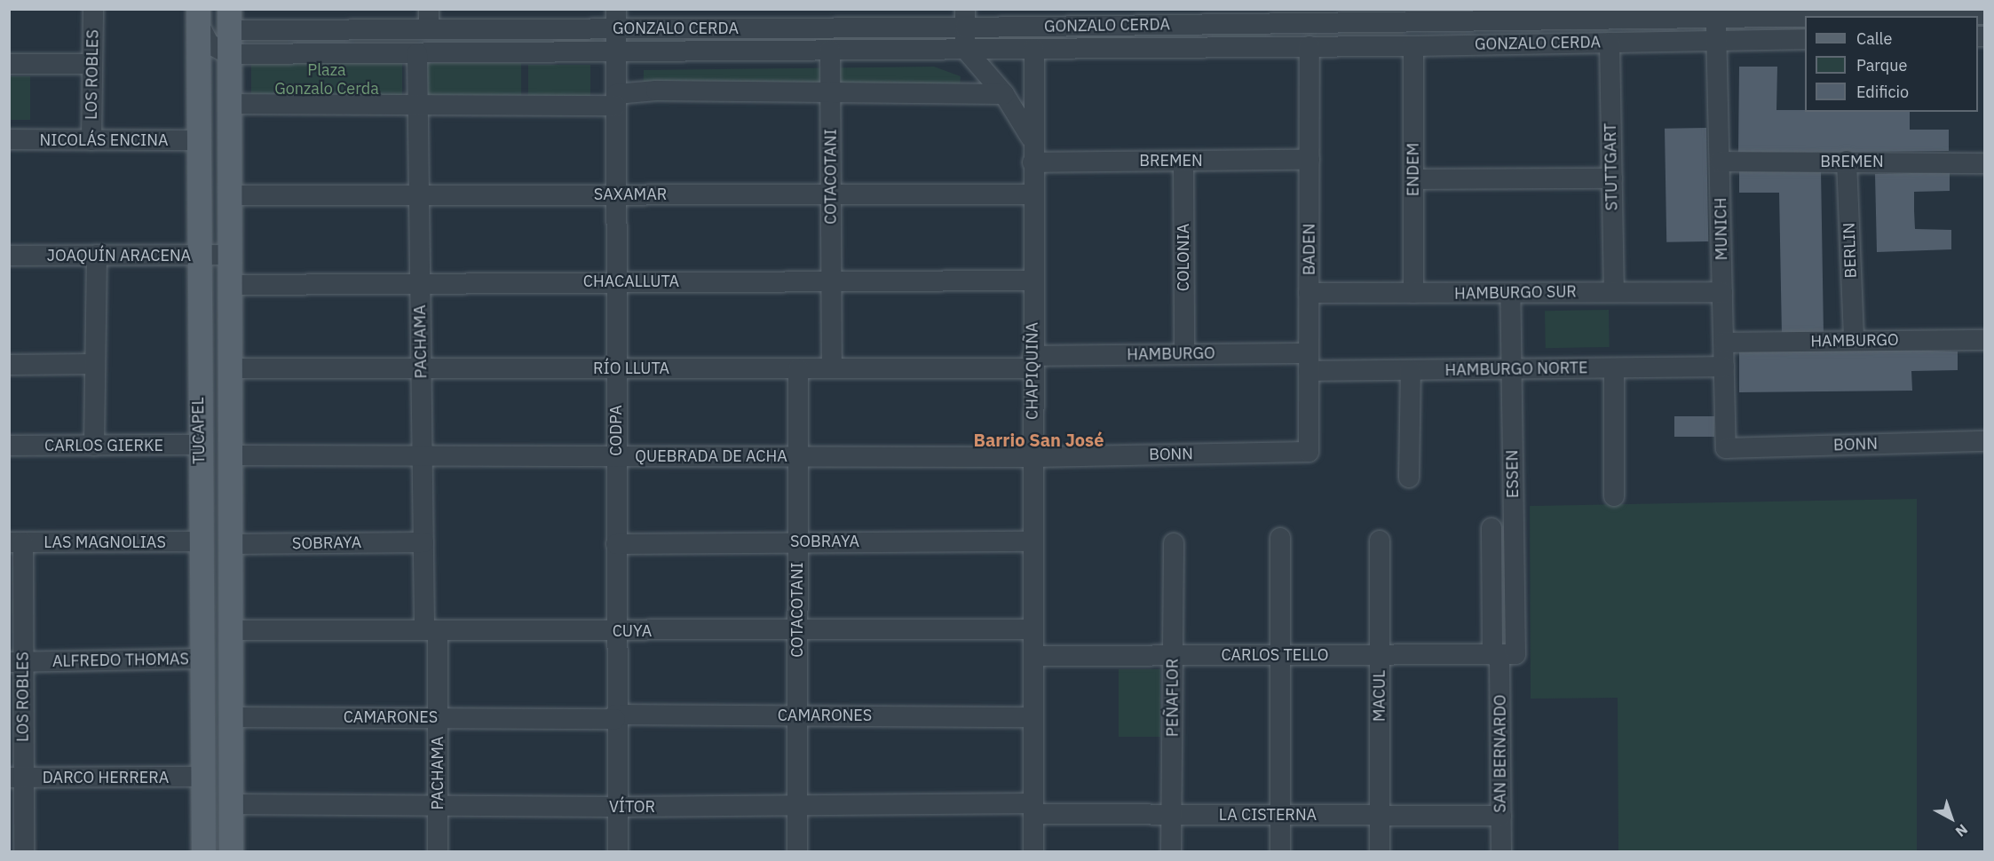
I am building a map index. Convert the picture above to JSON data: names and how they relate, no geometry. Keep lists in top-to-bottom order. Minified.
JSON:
{"streets":{"main road":["TUCAPEL"],"street":["GONZALO CERDA","LOS ROBLES","NICOLÁS ENCINA","BREMEN","STUTTGART","ENDEM","COTACOTANI","SAXAMAR","MUNICH","BADEN","BERLIN","JOAQUÍN ARACENA","COLONIA","CHACALLUTA","HAMBURGO SUR","HAMBURGO","PACHAMA","RÍO LLUTA","HAMBURGO NORTE","CHAPIQUIÑA","CODPA","BONN","CARLOS GIERKE","QUEBRADA DE ACHA","ESSEN","SOBRAYA","LAS MAGNOLIAS","CUYA","CARLOS TELLO","ALFREDO THOMAS","MACUL","PEÑAFLOR","CAMARONES","SAN BERNARDO","DARCO HERRERA","VÍTOR","LA CISTERNA"]},"crossings":[["GONZALO CERDA","STUTTGART"],["GONZALO CERDA","ENDEM"],["GONZALO CERDA","COTACOTANI"],["GONZALO CERDA","MUNICH"],["GONZALO CERDA","BADEN"],["GONZALO CERDA","PACHAMA"],["GONZALO CERDA","CHAPIQUIÑA"],["GONZALO CERDA","TUCAPEL"],["GONZALO CERDA","CODPA"],["LOS ROBLES","NICOLÁS ENCINA"],["LOS ROBLES","LAS MAGNOLIAS"],["LOS ROBLES","ALFREDO THOMAS"],["LOS ROBLES","DARCO HERRERA"],["NICOLÁS ENCINA","TUCAPEL"],["BREMEN","MUNICH"],["BREMEN","BADEN"],["BREMEN","BERLIN"],["BREMEN","COLONIA"],["BREMEN","CHAPIQUIÑA"],["STUTTGART","HAMBURGO SUR"],["ENDEM","HAMBURGO SUR"],["COTACOTANI","SAXAMAR"],["COTACOTANI","CHACALLUTA"],["COTACOTANI","RÍO LLUTA"],["COTACOTANI","QUEBRADA DE ACHA"],["COTACOTANI","SOBRAYA"],["COTACOTANI","CUYA"],["COTACOTANI","CAMARONES"],["COTACOTANI","VÍTOR"],["SAXAMAR","PACHAMA"],["SAXAMAR","CHAPIQUIÑA"],["SAXAMAR","TUCAPEL"],["SAXAMAR","CODPA"],["MUNICH","HAMBURGO SUR"],["MUNICH","HAMBURGO"],["MUNICH","HAMBURGO NORTE"],["MUNICH","BONN"],["BADEN","HAMBURGO SUR"],["BADEN","HAMBURGO"],["BADEN","HAMBURGO NORTE"],["BADEN","BONN"],["BERLIN","HAMBURGO"],["JOAQUÍN ARACENA","TUCAPEL"],["COLONIA","HAMBURGO"],["CHACALLUTA","PACHAMA"],["CHACALLUTA","CHAPIQUIÑA"],["CHACALLUTA","TUCAPEL"],["CHACALLUTA","CODPA"],["HAMBURGO SUR","ESSEN"],["HAMBURGO","RÍO LLUTA"],["HAMBURGO","HAMBURGO NORTE"],["HAMBURGO","CHAPIQUIÑA"],["PACHAMA","RÍO LLUTA"],["PACHAMA","QUEBRADA DE ACHA"],["PACHAMA","SOBRAYA"],["PACHAMA","CUYA"],["PACHAMA","CAMARONES"],["PACHAMA","VÍTOR"],["RÍO LLUTA","CHAPIQUIÑA"],["RÍO LLUTA","TUCAPEL"],["RÍO LLUTA","CODPA"],["HAMBURGO NORTE","ESSEN"],["CHAPIQUIÑA","BONN"],["CHAPIQUIÑA","QUEBRADA DE ACHA"],["CHAPIQUIÑA","SOBRAYA"],["CHAPIQUIÑA","CUYA"],["CHAPIQUIÑA","CARLOS TELLO"],["CHAPIQUIÑA","CAMARONES"],["CHAPIQUIÑA","VÍTOR"],["CHAPIQUIÑA","LA CISTERNA"],["TUCAPEL","CARLOS GIERKE"],["TUCAPEL","QUEBRADA DE ACHA"],["TUCAPEL","SOBRAYA"],["TUCAPEL","LAS MAGNOLIAS"],["TUCAPEL","CUYA"],["TUCAPEL","ALFREDO THOMAS"],["TUCAPEL","CAMARONES"],["TUCAPEL","DARCO HERRERA"],["TUCAPEL","VÍTOR"],["CODPA","QUEBRADA DE ACHA"],["CODPA","SOBRAYA"],["CODPA","CUYA"],["CODPA","CAMARONES"],["CODPA","VÍTOR"],["BONN","QUEBRADA DE ACHA"],["ESSEN","CARLOS TELLO"],["ESSEN","SAN BERNARDO"],["CARLOS TELLO","MACUL"],["CARLOS TELLO","PEÑAFLOR"],["CARLOS TELLO","SAN BERNARDO"],["MACUL","LA CISTERNA"],["PEÑAFLOR","LA CISTERNA"],["SAN BERNARDO","LA CISTERNA"],["VÍTOR","LA CISTERNA"]],"districts":["Barrio San José"],"parks":["Plaza Gonzalo Cerda"],"legend":["Calle","Parque","Edificio"],"north":"bottom right"}
